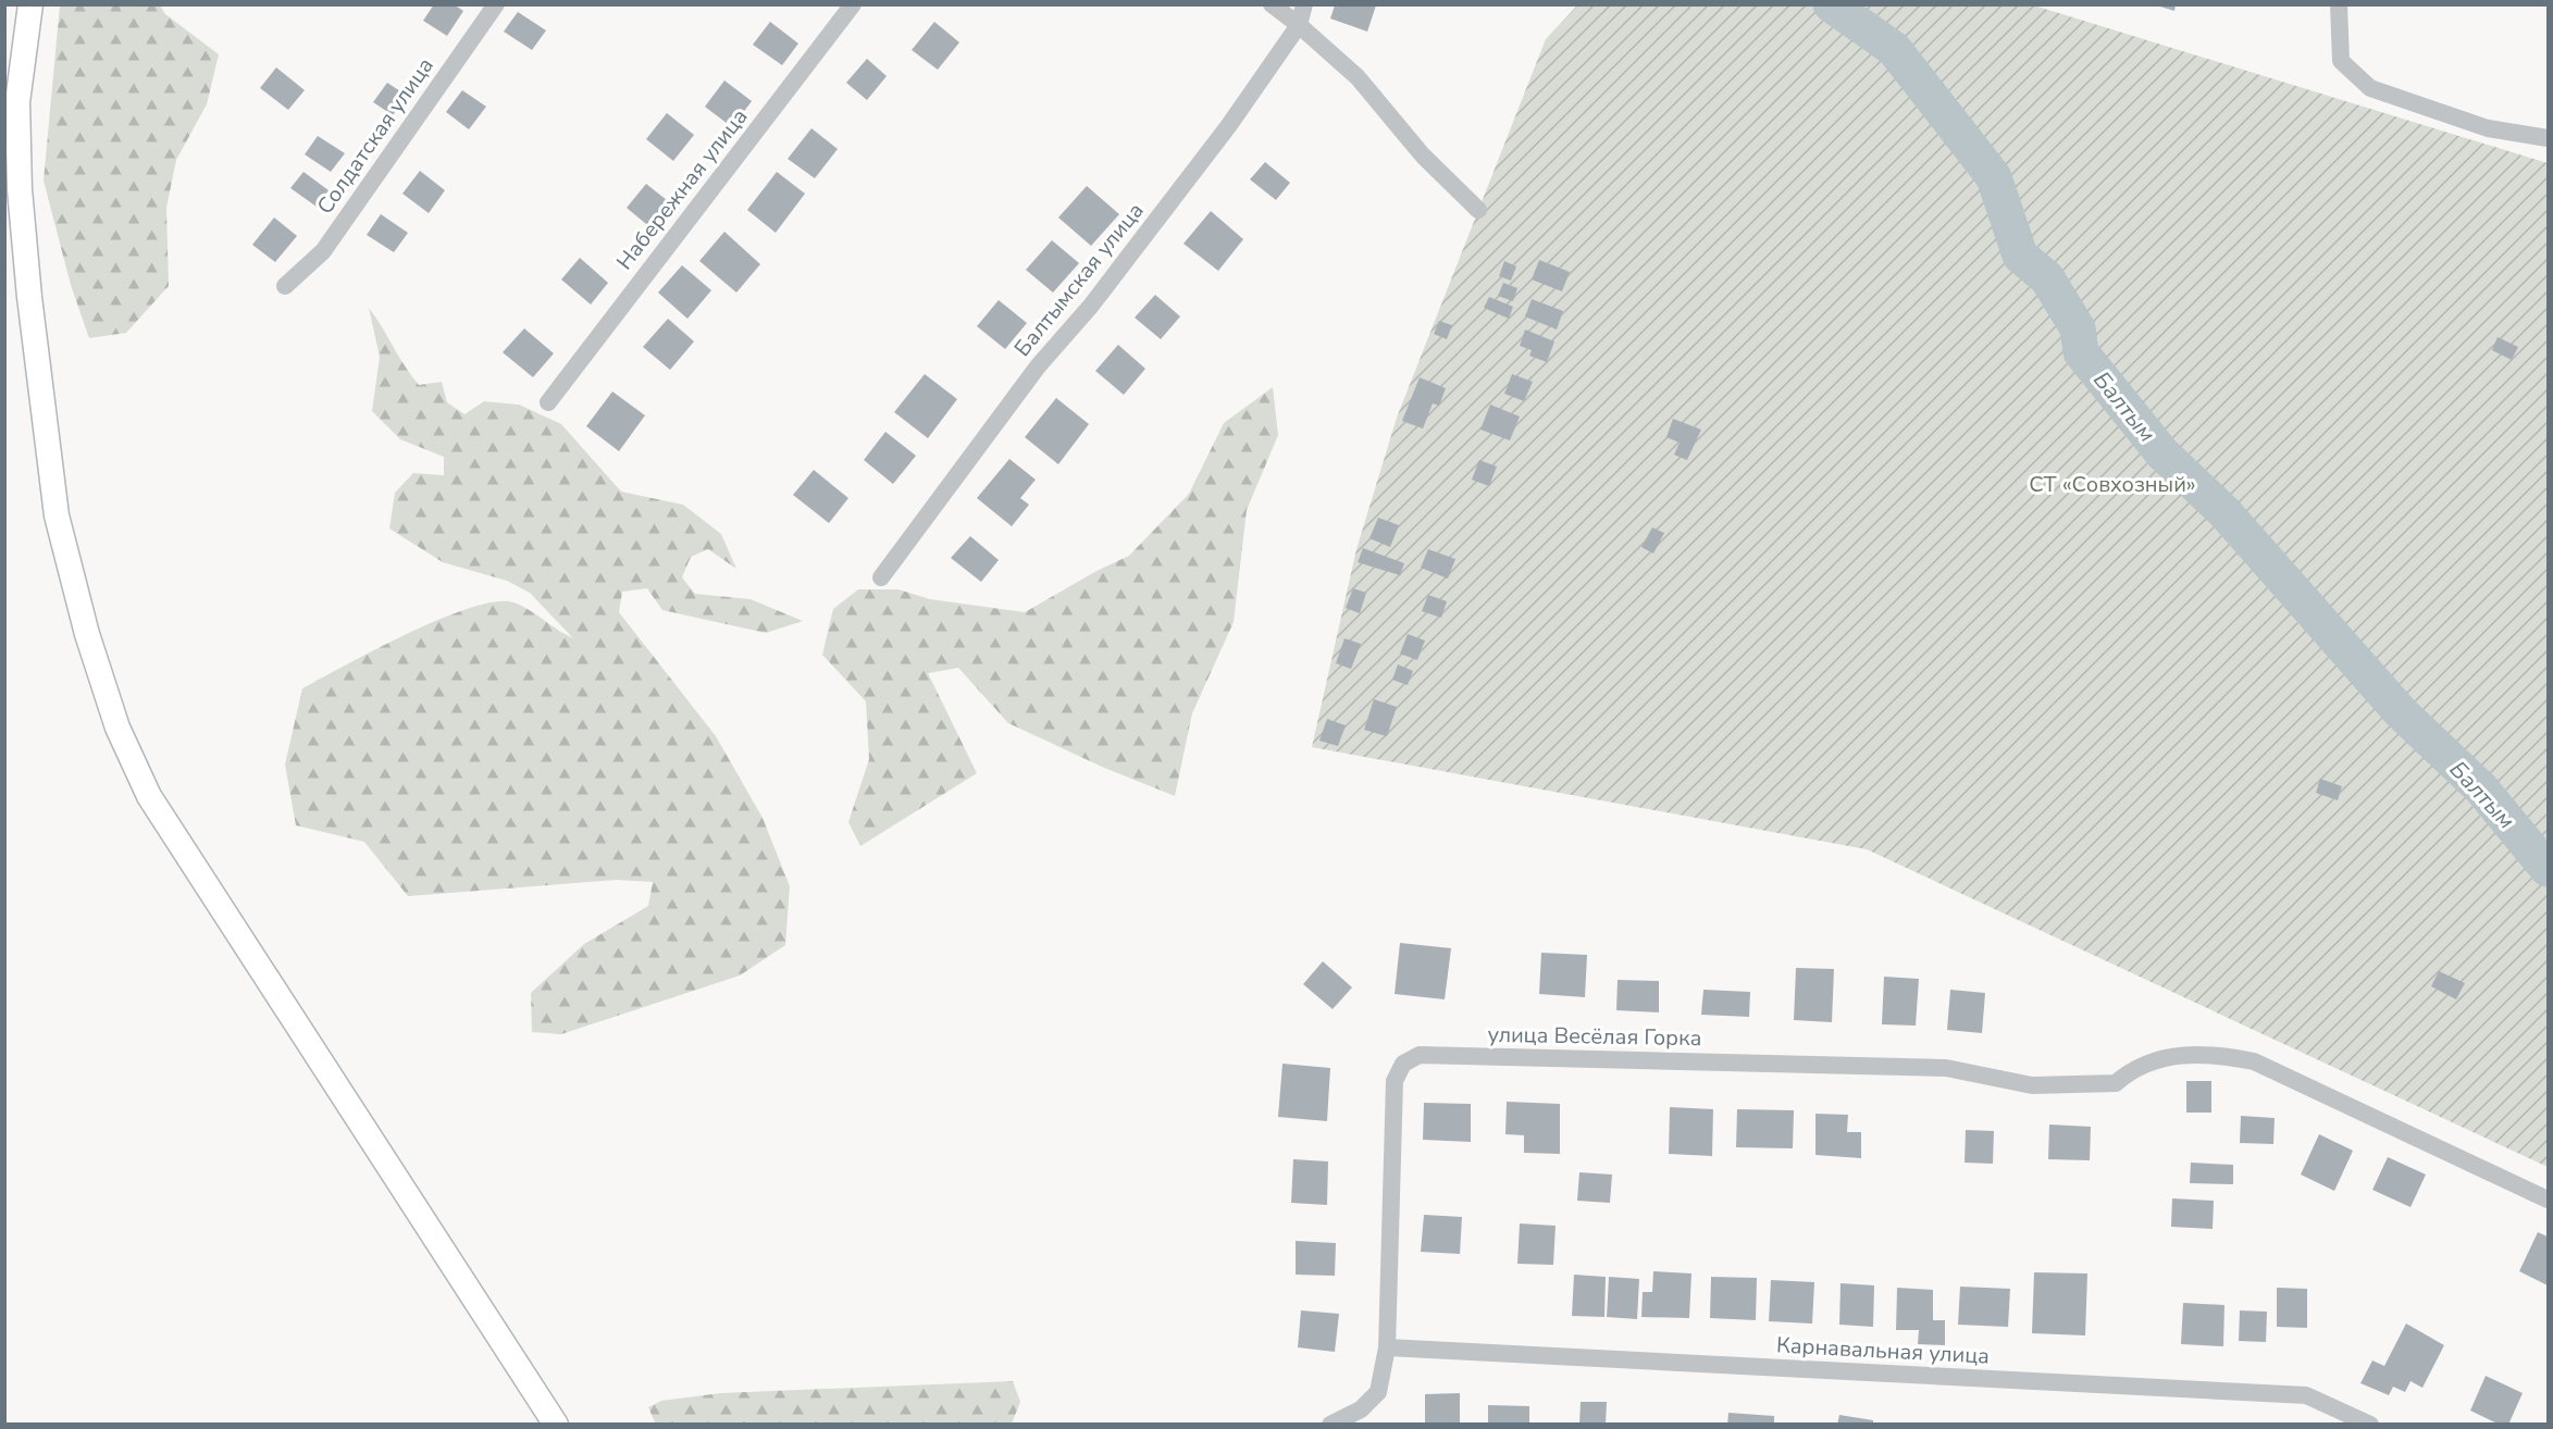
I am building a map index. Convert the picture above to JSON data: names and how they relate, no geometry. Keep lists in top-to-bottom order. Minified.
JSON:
{"streets":{"street":["Солдатская улица","Набережная улица","Балтымская улица","улица Весёлая Горка","Карнавальная улица"]},"crossings":[["улица Весёлая Горка","Карнавальная улица"]],"water":["Балтым"],"parks":["СТ «Совхозный»"]}
